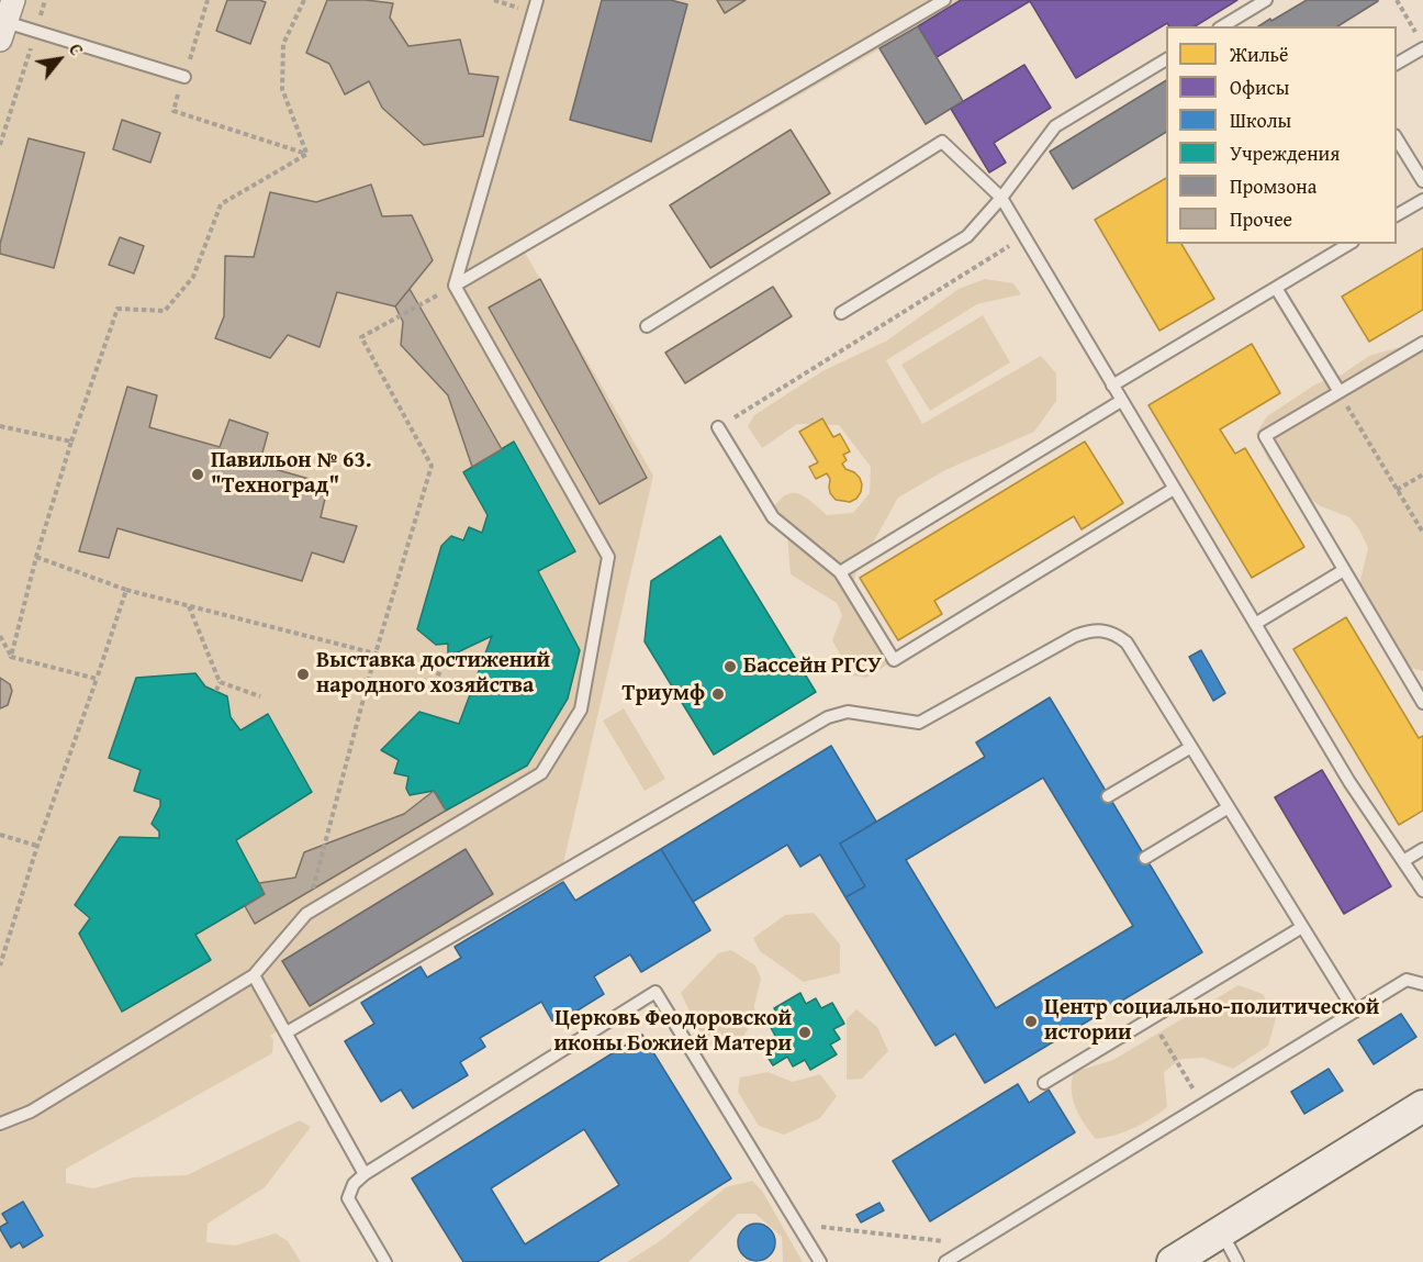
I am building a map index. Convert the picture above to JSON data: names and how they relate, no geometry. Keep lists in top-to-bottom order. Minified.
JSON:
{"places":["Павильон № 63. \"Техноград\"","Бассейн РГСУ","Выставка достижений народного хозяйства","Триумф","Центр социально-политической истории","Церковь Феодоровской иконы Божией Матери"],"legend":["Жильё","Офисы","Школы","Учреждения","Промзона","Прочее"],"north":"top right"}
